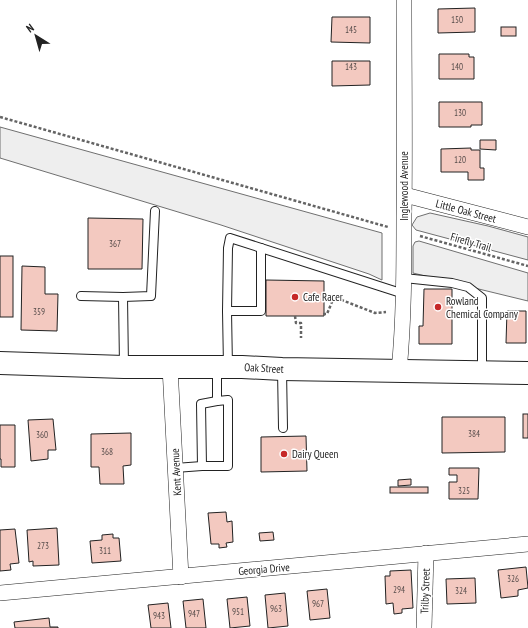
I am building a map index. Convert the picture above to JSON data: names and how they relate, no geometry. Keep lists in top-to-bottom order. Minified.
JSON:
{"streets":{"main road":["Oak Street"],"street":["Inglewood Avenue","Little Oak Street","Kent Avenue","Georgia Drive","Trilby Street"],"path":["Firefly Trail"]},"crossings":[["Inglewood Avenue","Little Oak Street"],["Inglewood Avenue","Oak Street"],["Oak Street","Kent Avenue"],["Kent Avenue","Georgia Drive"],["Georgia Drive","Trilby Street"]],"places":["Cafe Racer","Rowland Chemical Company","Dairy Queen"],"house_numbers":["150","145","143","140","130","120","367","359","384","360","368","325","273","311","326","294","324","967","963","951","947","943"],"north":"top left"}
